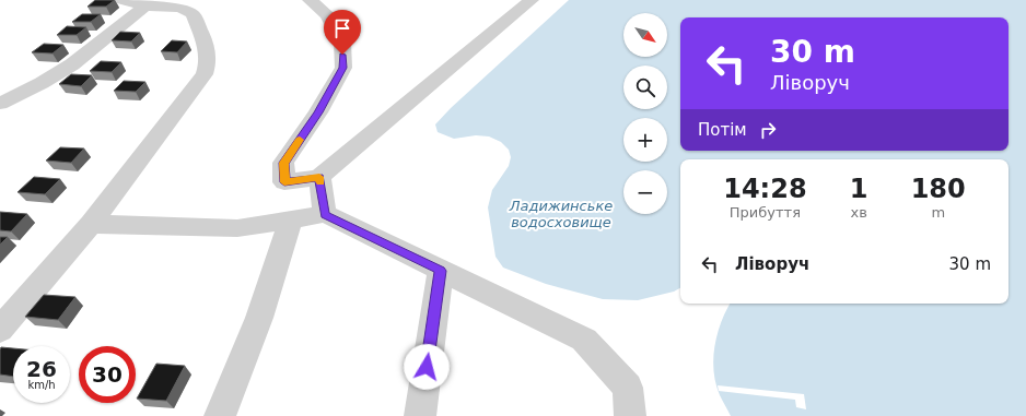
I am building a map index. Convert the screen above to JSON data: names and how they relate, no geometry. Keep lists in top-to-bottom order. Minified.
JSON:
{"water":["Ладижинське водосховище"],"north":"bottom right","page":{"map_buttons":["+","−"],"turn":["30 m","Ліворуч"],"then":"Потім","eta":["14:28","Прибуття","1","хв","180","m"],"list":[{"name":"Ліворуч","value":"30 m"}],"speed":"26 km/h","limit":"30"}}
